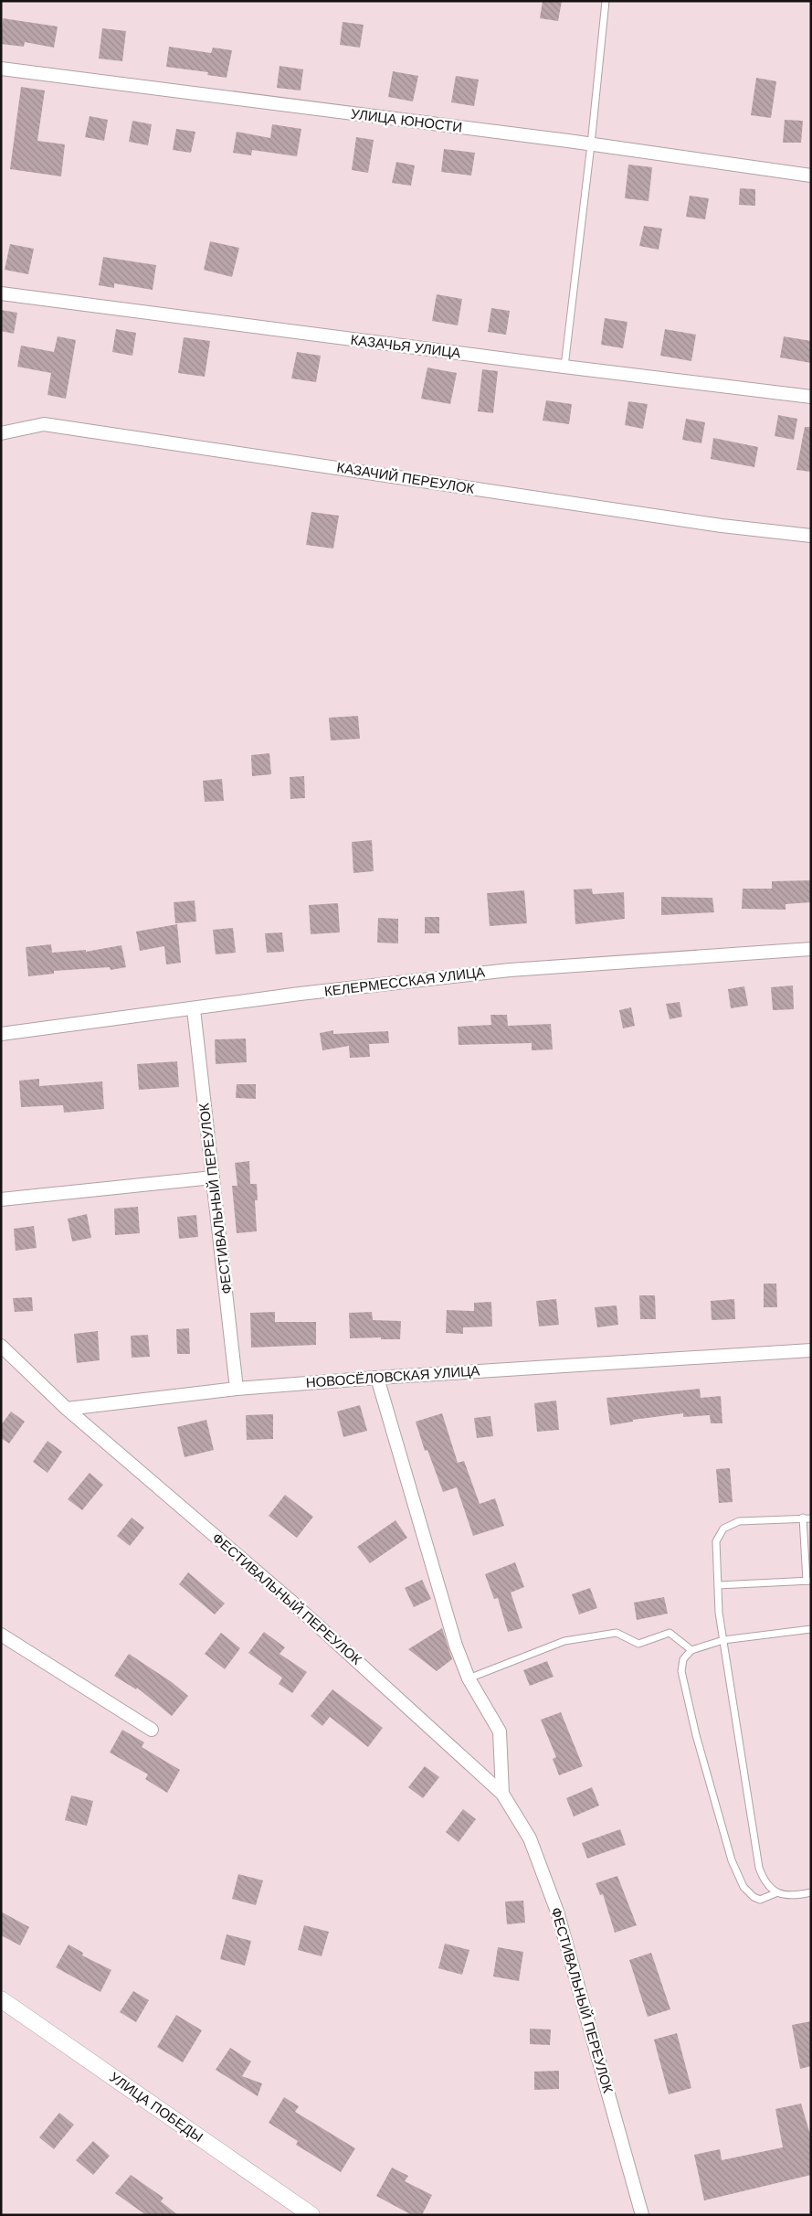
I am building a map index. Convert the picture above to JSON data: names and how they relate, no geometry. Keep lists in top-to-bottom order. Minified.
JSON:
{"streets":{"street":["УЛИЦА ЮНОСТИ","КАЗАЧЬЯ УЛИЦА","КАЗАЧИЙ ПЕРЕУЛОК","КЕЛЕРМЕССКАЯ УЛИЦА","ФЕСТИВАЛЬНЫЙ ПЕРЕУЛОК","НОВОСЁЛОВСКАЯ УЛИЦА","УЛИЦА ПОБЕДЫ"]},"crossings":[["КЕЛЕРМЕССКАЯ УЛИЦА","ФЕСТИВАЛЬНЫЙ ПЕРЕУЛОК"],["ФЕСТИВАЛЬНЫЙ ПЕРЕУЛОК","НОВОСЁЛОВСКАЯ УЛИЦА"]]}
